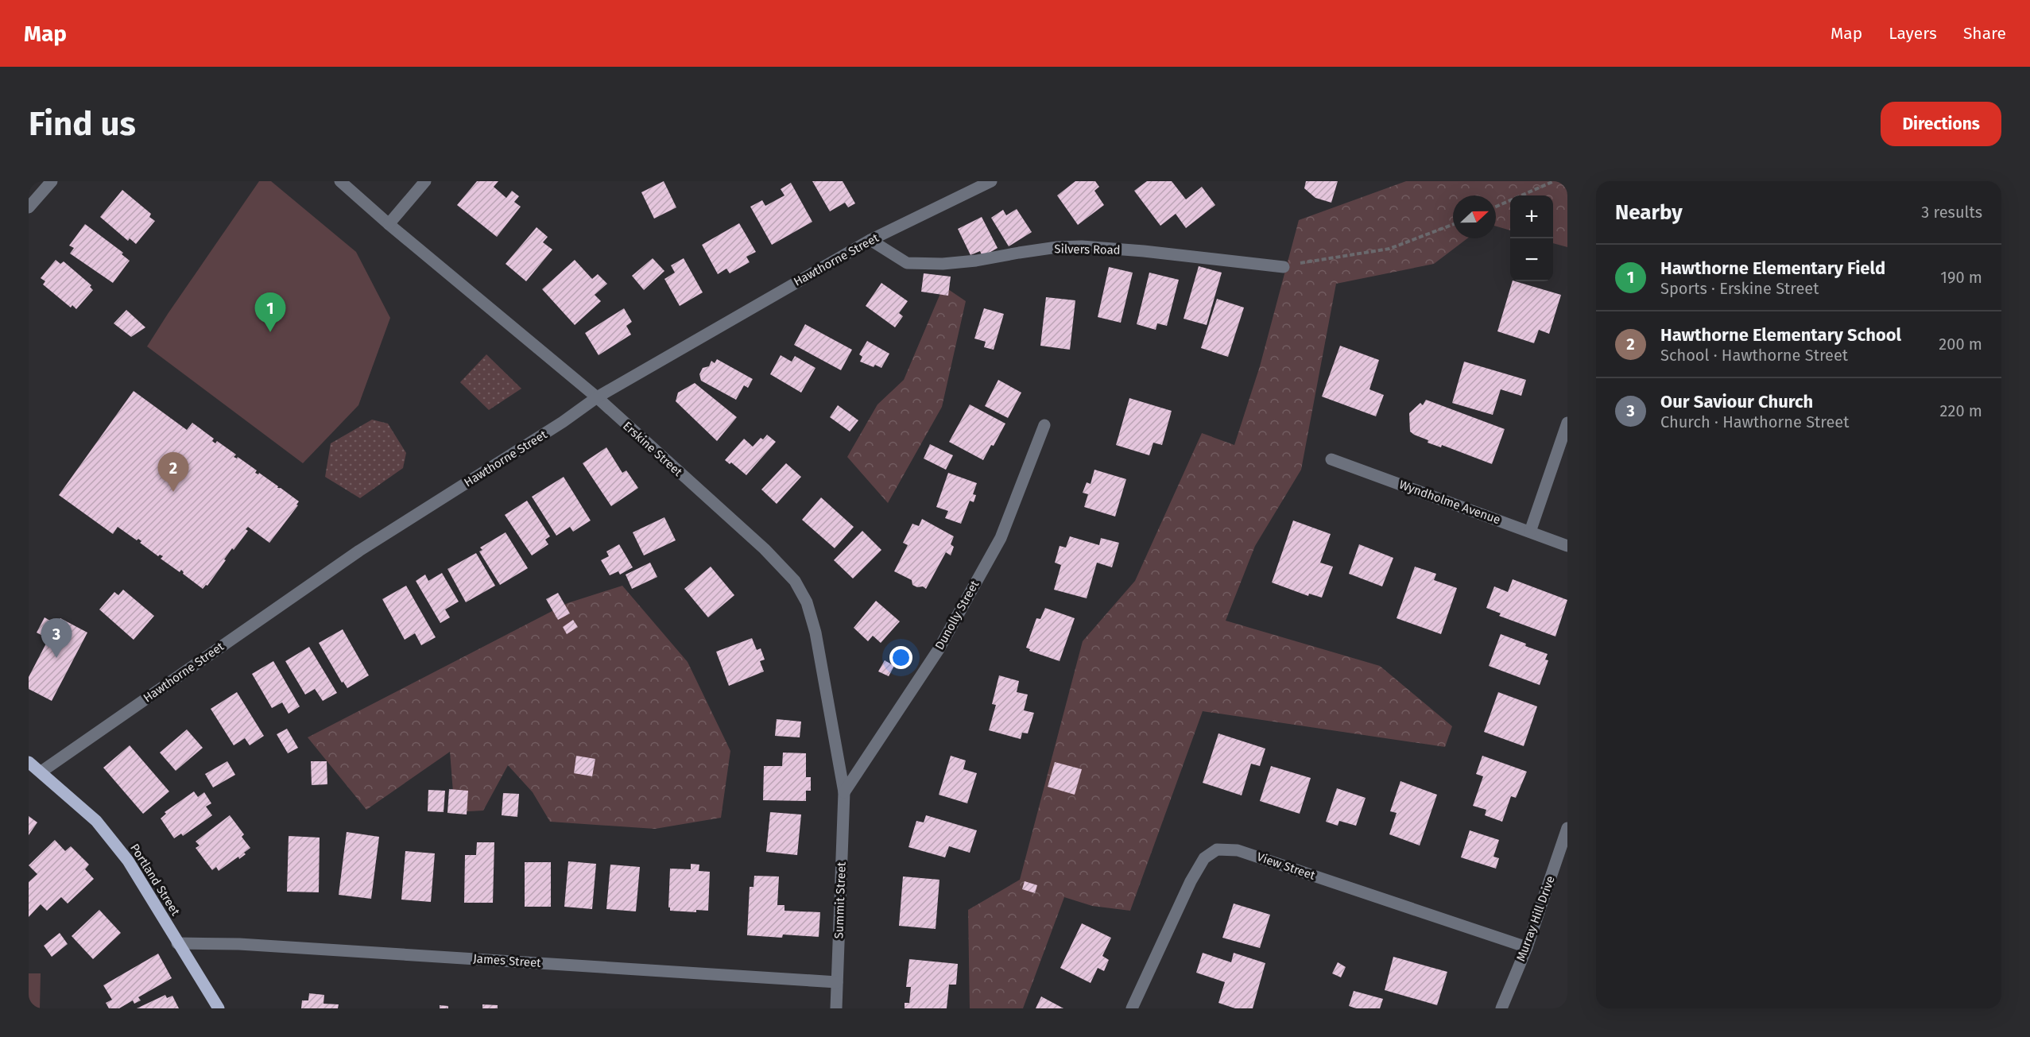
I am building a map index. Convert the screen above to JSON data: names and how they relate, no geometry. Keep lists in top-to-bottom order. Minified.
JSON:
{"streets":{"main road":["Portland Street"],"street":["Silvers Road","Hawthorne Street","Erskine Street","Wyndholme Avenue","Dunolly Street","View Street","Summit Street","Murray Hill Drive","James Street"]},"crossings":[["Silvers Road","Hawthorne Street"],["Hawthorne Street","Erskine Street"],["Hawthorne Street","Portland Street"],["Erskine Street","Dunolly Street"],["Erskine Street","Summit Street"],["Dunolly Street","Summit Street"],["View Street","Murray Hill Drive"],["Portland Street","James Street"],["Summit Street","James Street"]],"north":"right","page":{"header":"Map","nav":["Map","Layers","Share"],"buttons":"Directions","title":"Find us","heading":["Nearby","3 results"],"map_buttons":["+","−"],"list":[{"mark":"1","name":"Hawthorne Elementary Field","note":"Sports · Erskine Street","value":"190 m"},{"mark":"2","name":"Hawthorne Elementary School","note":"School · Hawthorne Street","value":"200 m"},{"mark":"3","name":"Our Saviour Church","note":"Church · Hawthorne Street","value":"220 m"}],"pins":["1","2","3"]}}
